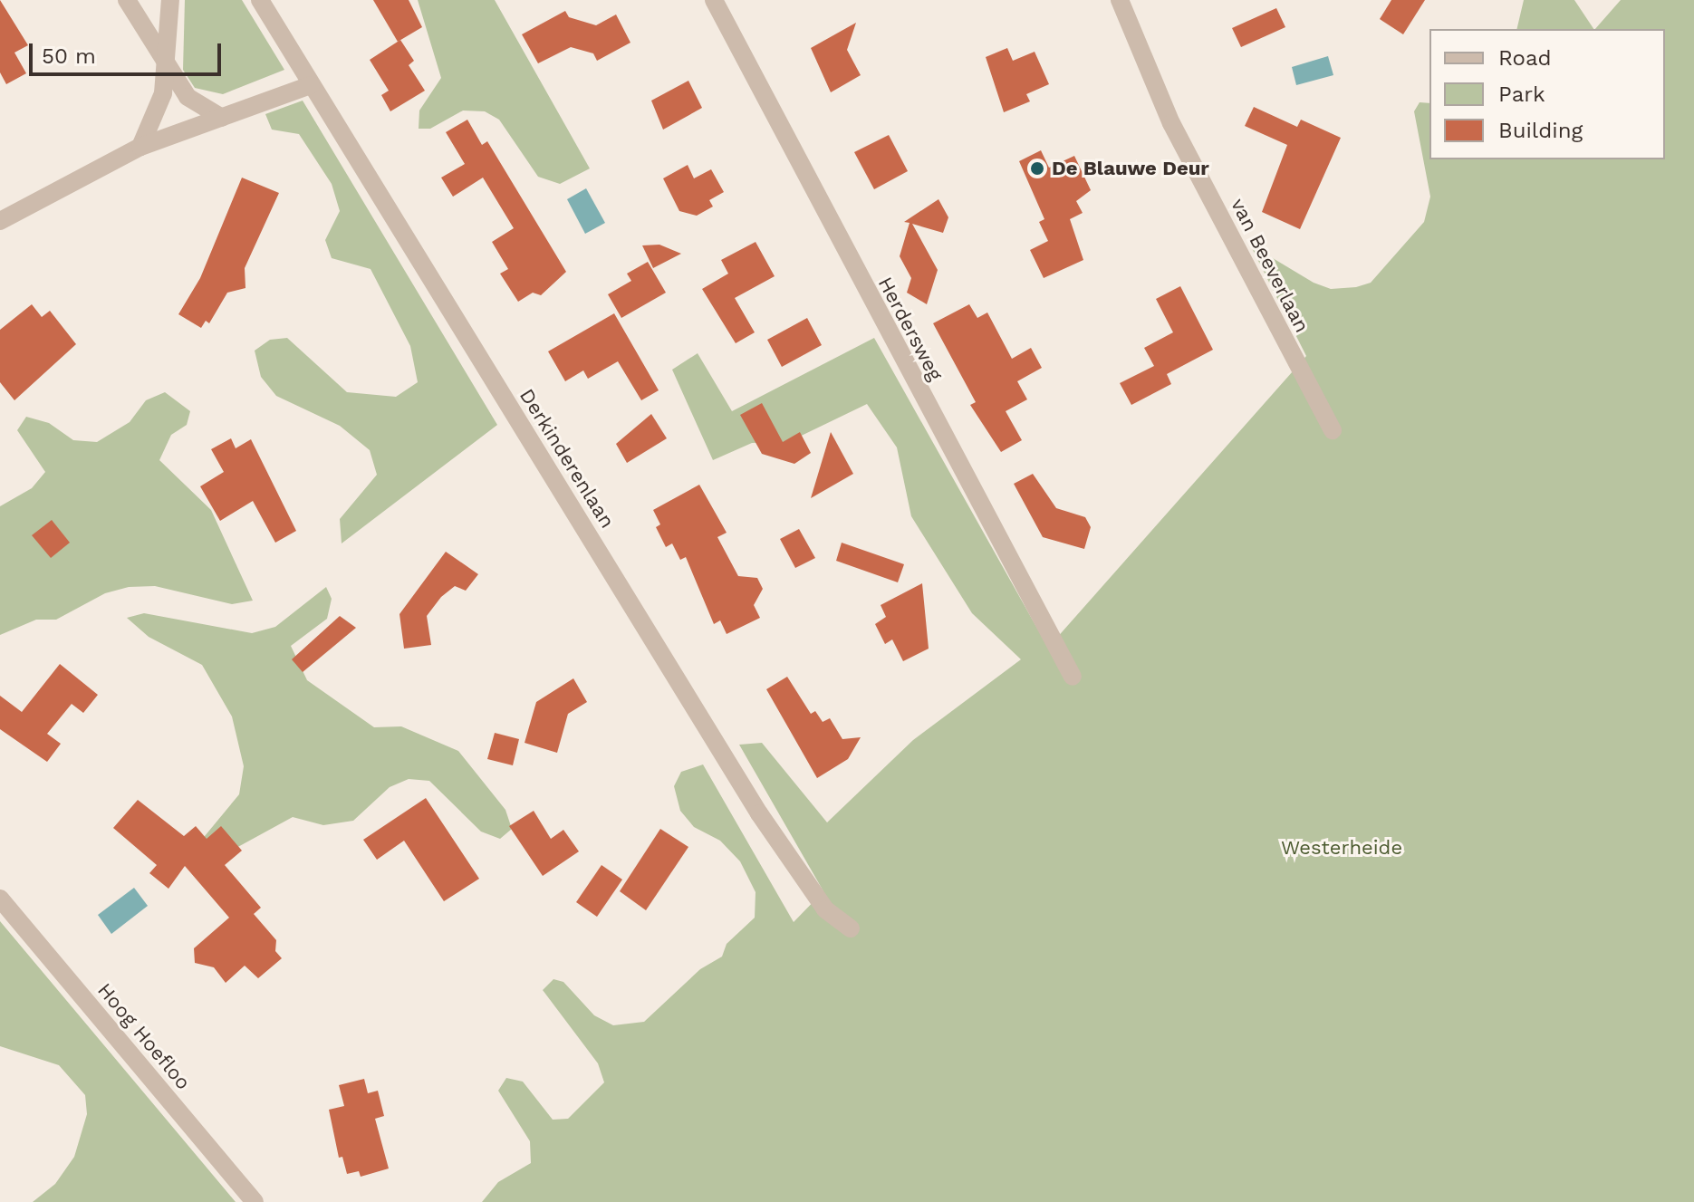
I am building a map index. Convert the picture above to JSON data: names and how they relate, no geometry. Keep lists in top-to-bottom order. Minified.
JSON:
{"streets":{"street":["van Beeverlaan","Herdersweg","Derkinderenlaan","Hoog Hoefloo"]},"parks":["Westerheide"],"places":["De Blauwe Deur"],"legend":["Road","Park","Building"],"scale_bar":"50 m"}
